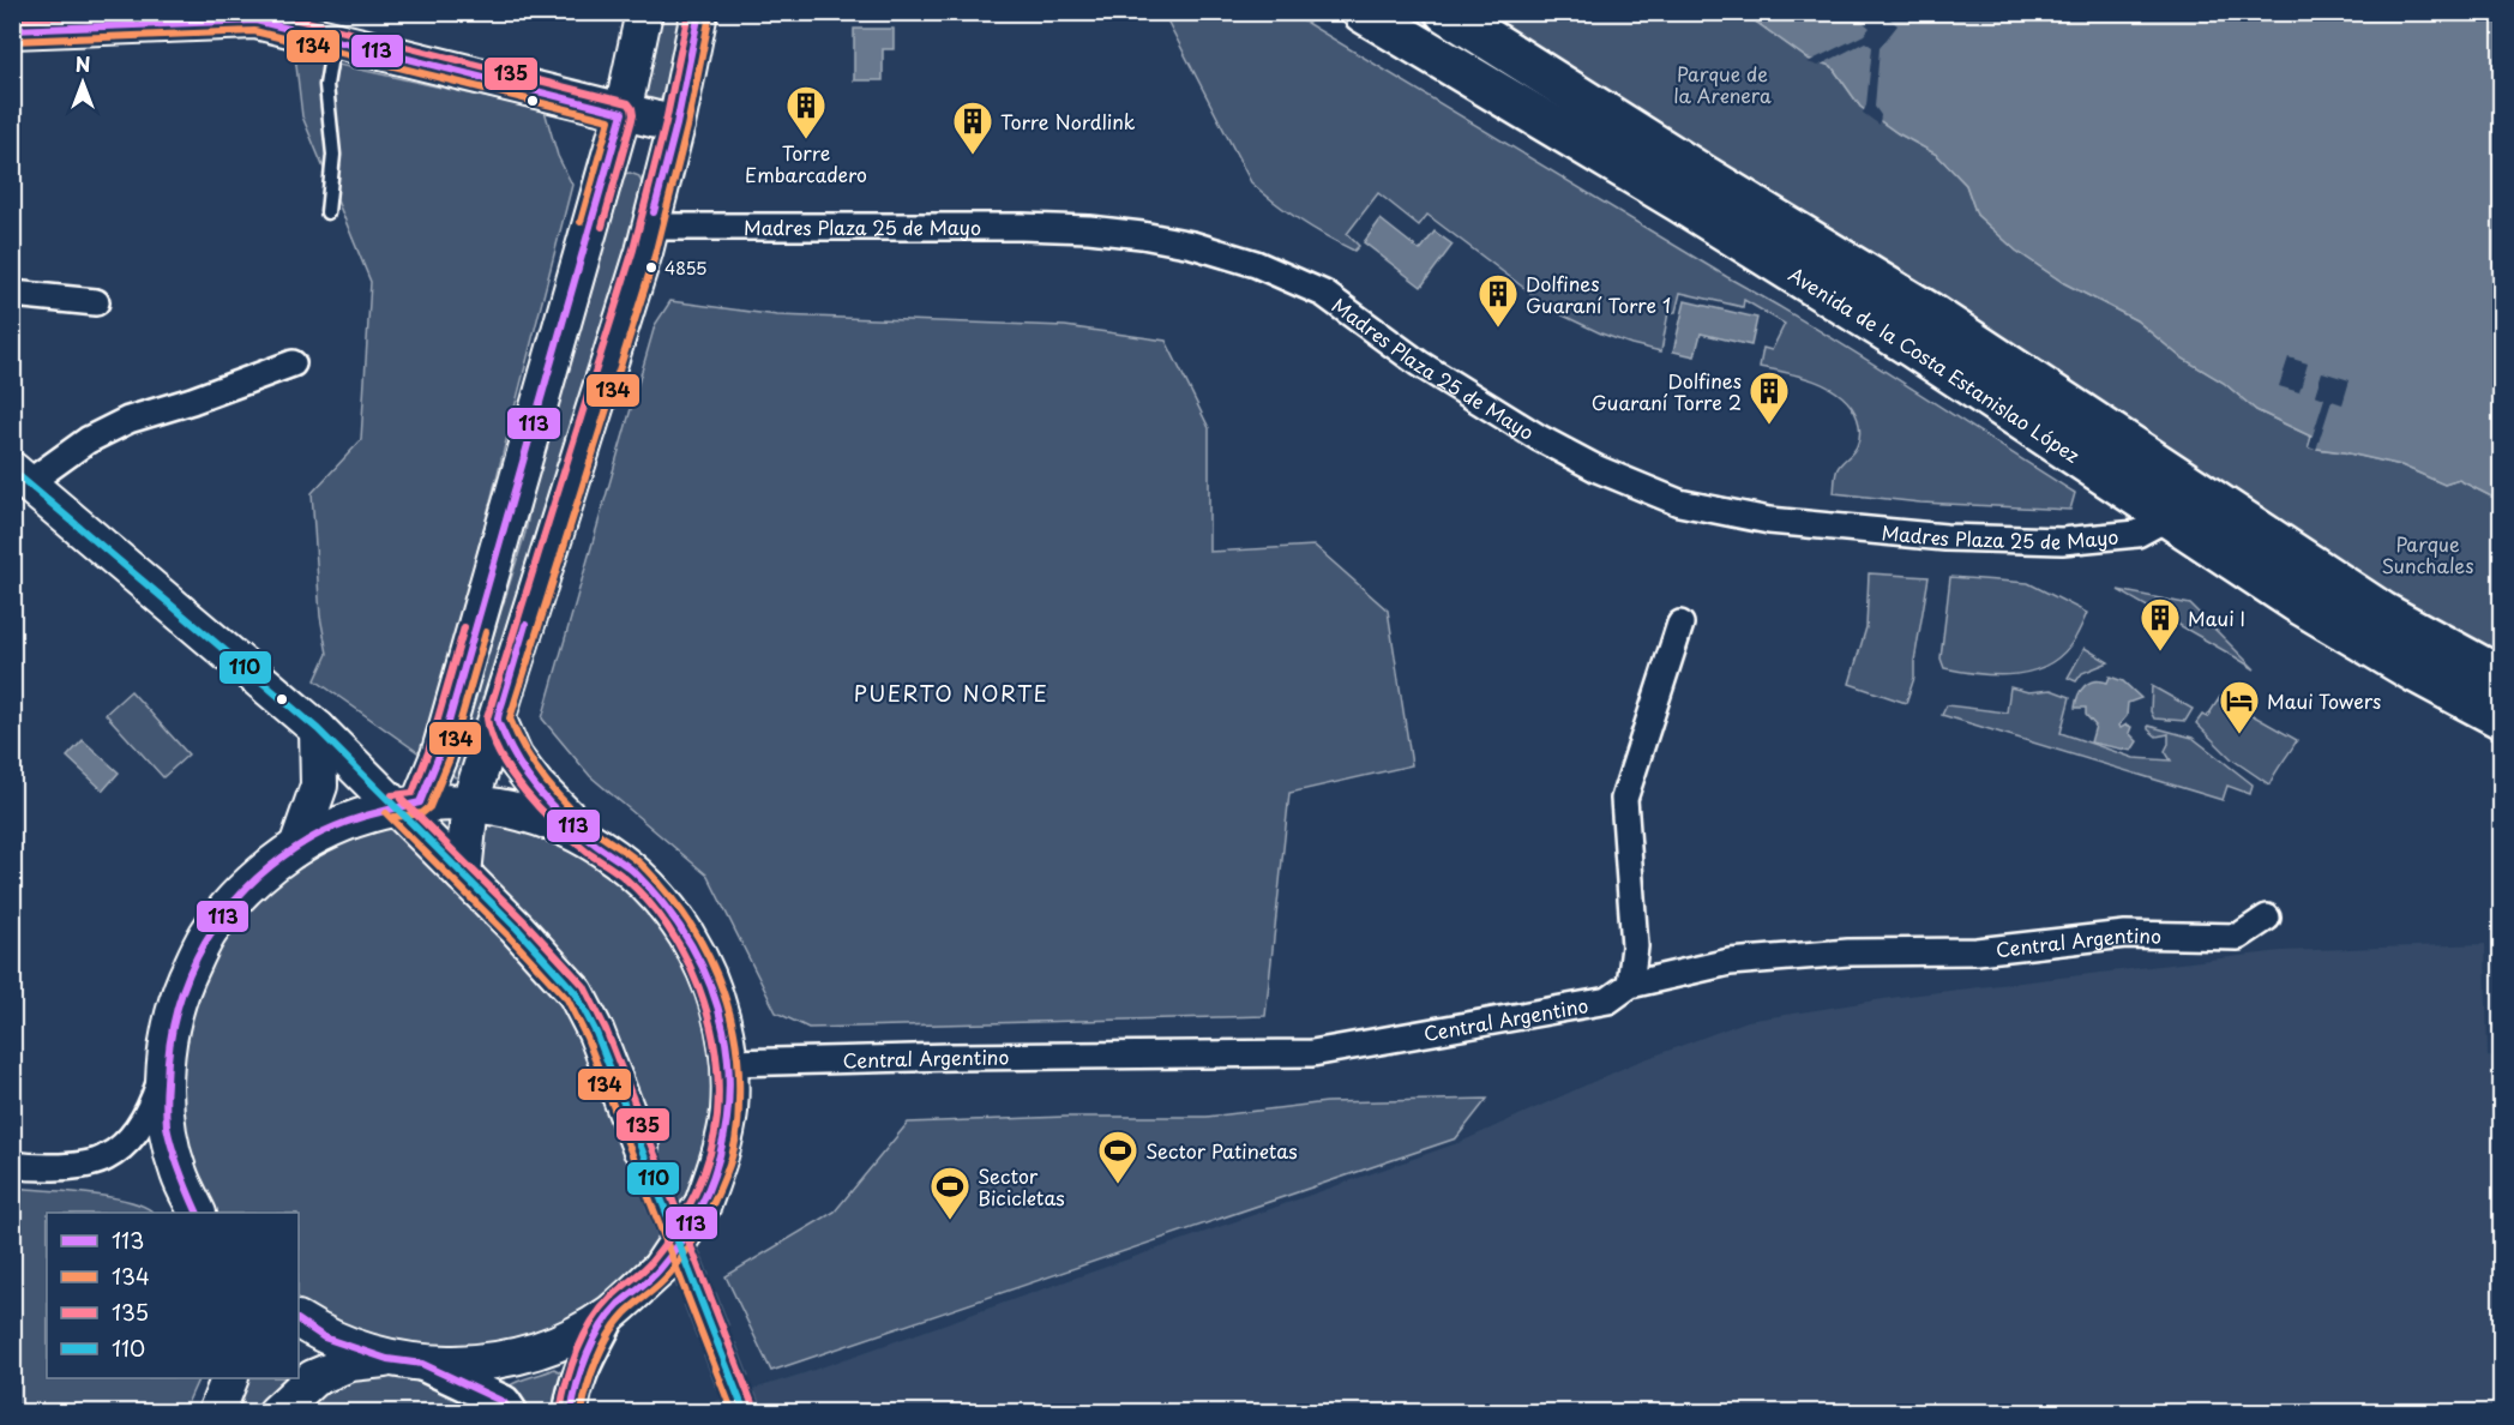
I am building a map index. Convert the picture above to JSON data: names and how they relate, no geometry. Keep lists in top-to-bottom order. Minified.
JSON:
{"streets":{"main road":["Avenida de la Costa Estanislao López"],"street":["Madres Plaza 25 de Mayo","Central Argentino"]},"crossings":[["Madres Plaza 25 de Mayo","Avenida de la Costa Estanislao López"]],"districts":["PUERTO NORTE"],"parks":["Parque de la Arenera","Parque Sunchales"],"places":{"building":["Torre Embarcadero","Torre Nordlink","Dolfines Guaraní Torre 1","Dolfines Guaraní Torre 2","Maui I"],"other":["4855"],"hotel":["Maui Towers"],"sports":["Sector Patinetas","Sector Bicicletas"]},"lines":["transit line 113","transit line 135","transit line 134","transit line 110"],"legend":["113","134","135","110"],"north":"top"}
